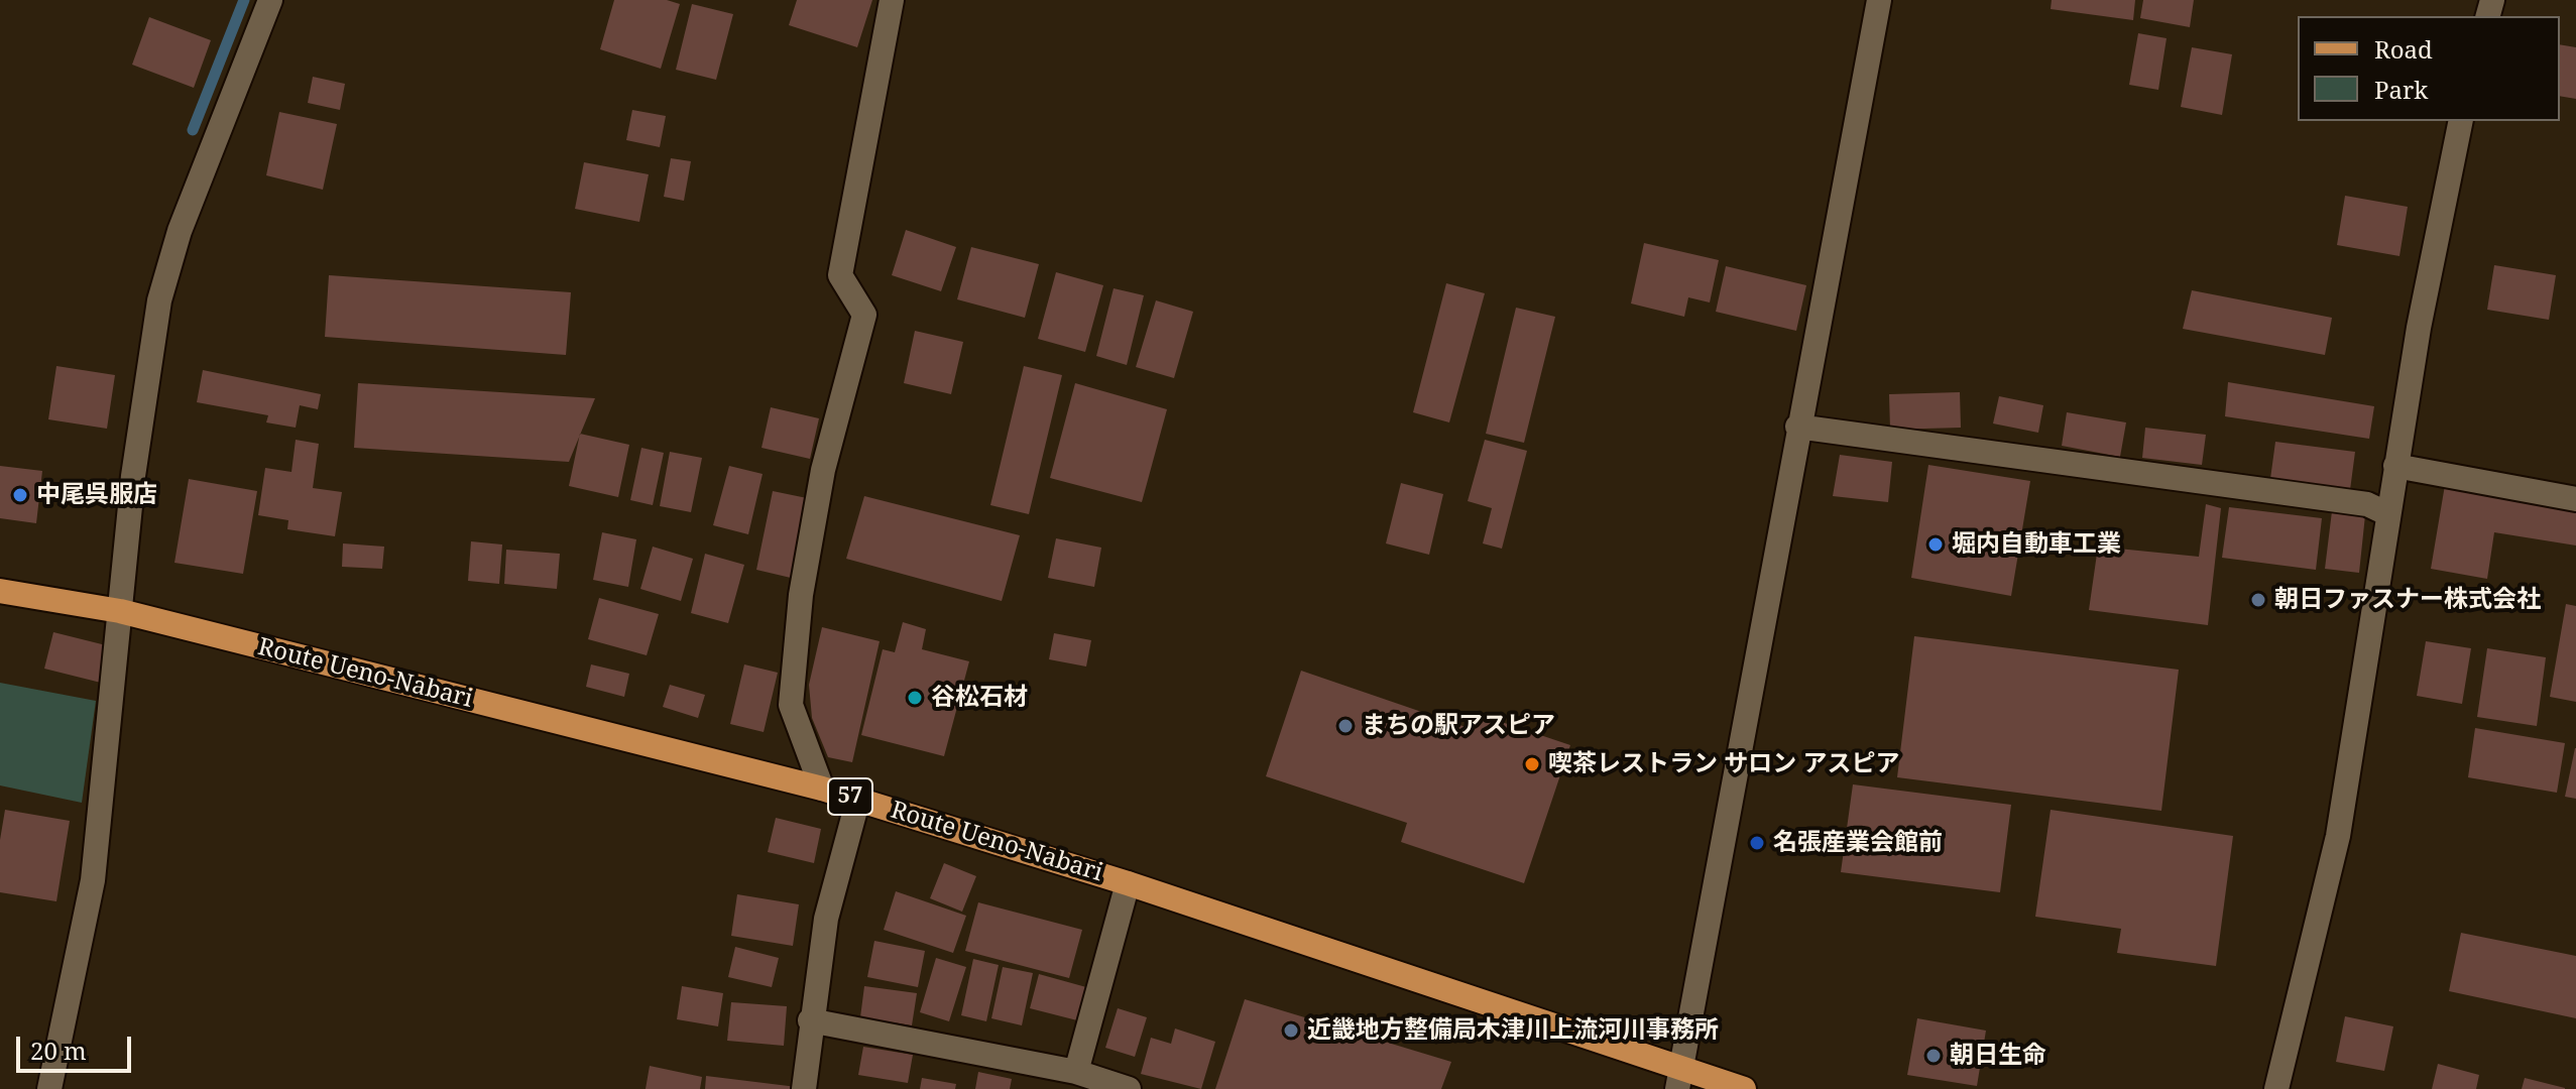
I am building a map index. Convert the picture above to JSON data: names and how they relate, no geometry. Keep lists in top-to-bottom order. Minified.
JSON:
{"streets":{"main road":["Route Ueno-Nabari","57"]},"places":["中尾呉服店","堀内自動車工業","朝日ファスナー株式会社","谷松石材","まちの駅アスピア","喫茶レストラン サロン アスピア","名張産業会館前","近畿地方整備局木津川上流河川事務所","朝日生命"],"legend":["Road","Park"],"scale_bar":"20 m"}
